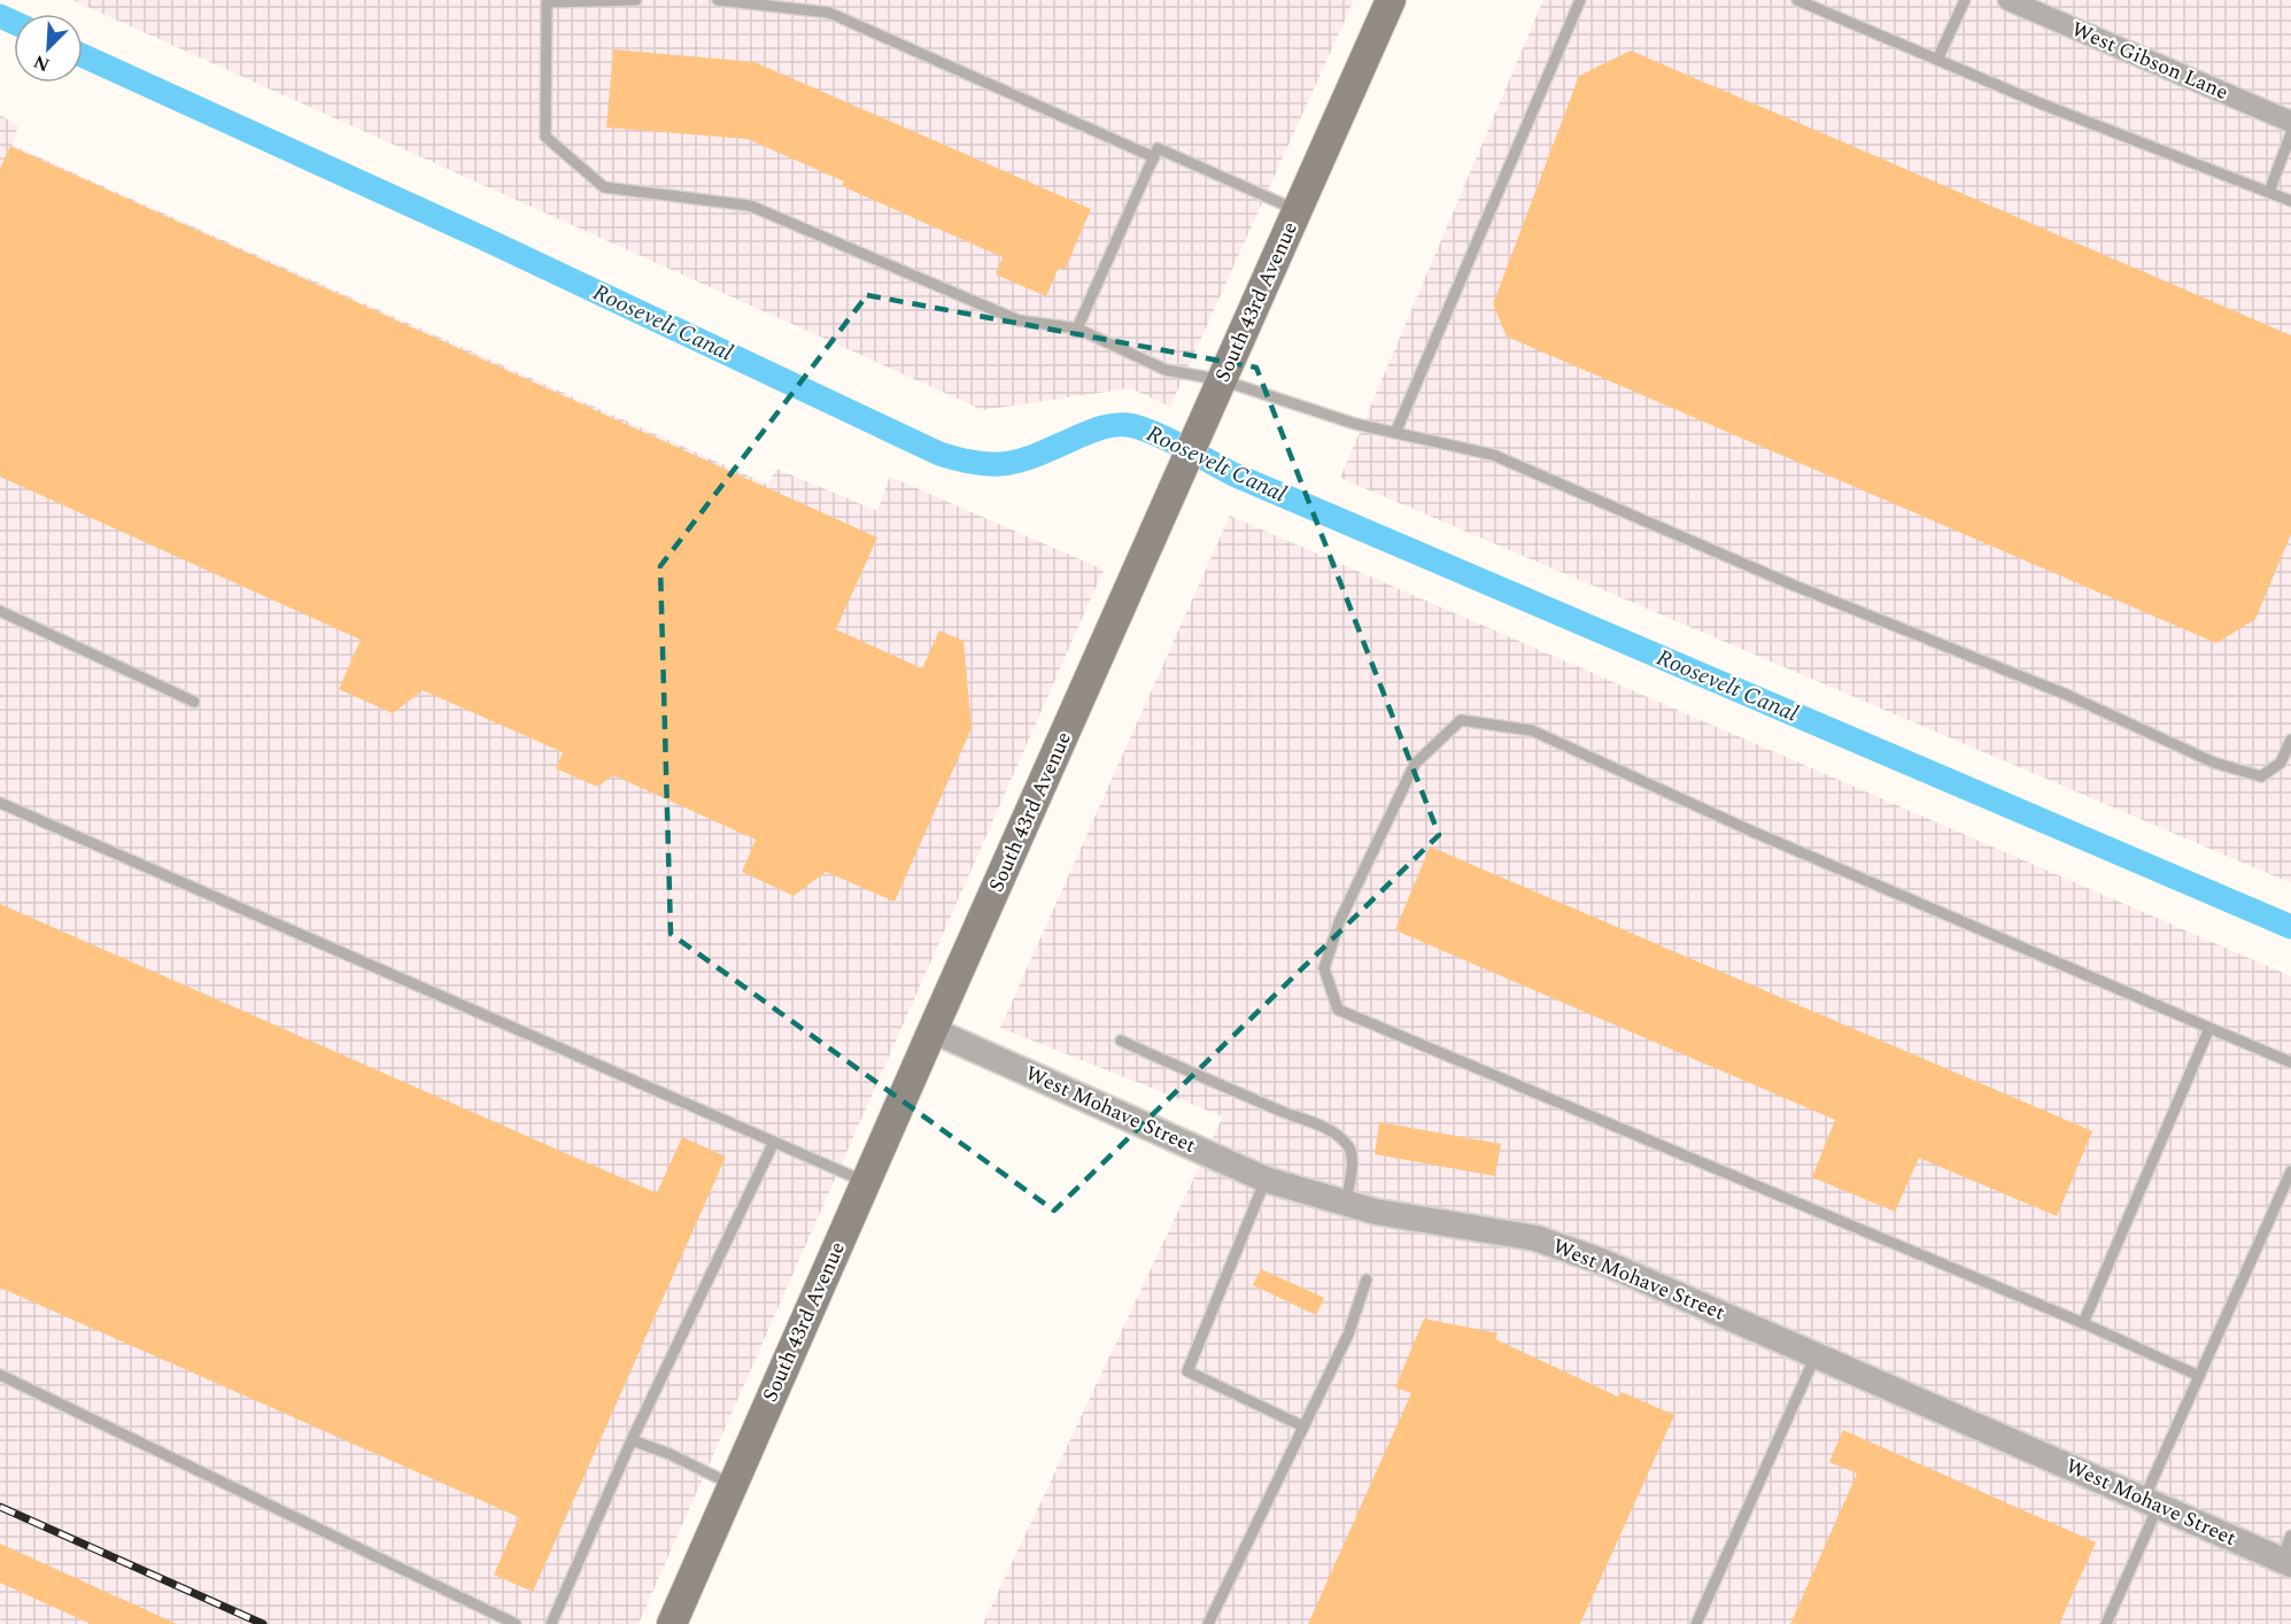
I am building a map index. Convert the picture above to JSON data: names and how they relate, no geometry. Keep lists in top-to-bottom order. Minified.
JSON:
{"streets":{"main road":["South 43rd Avenue"],"street":["West Gibson Lane","West Mohave Street"]},"crossings":[["South 43rd Avenue","West Mohave Street"]],"water":["Roosevelt Canal"],"north":"bottom left"}
